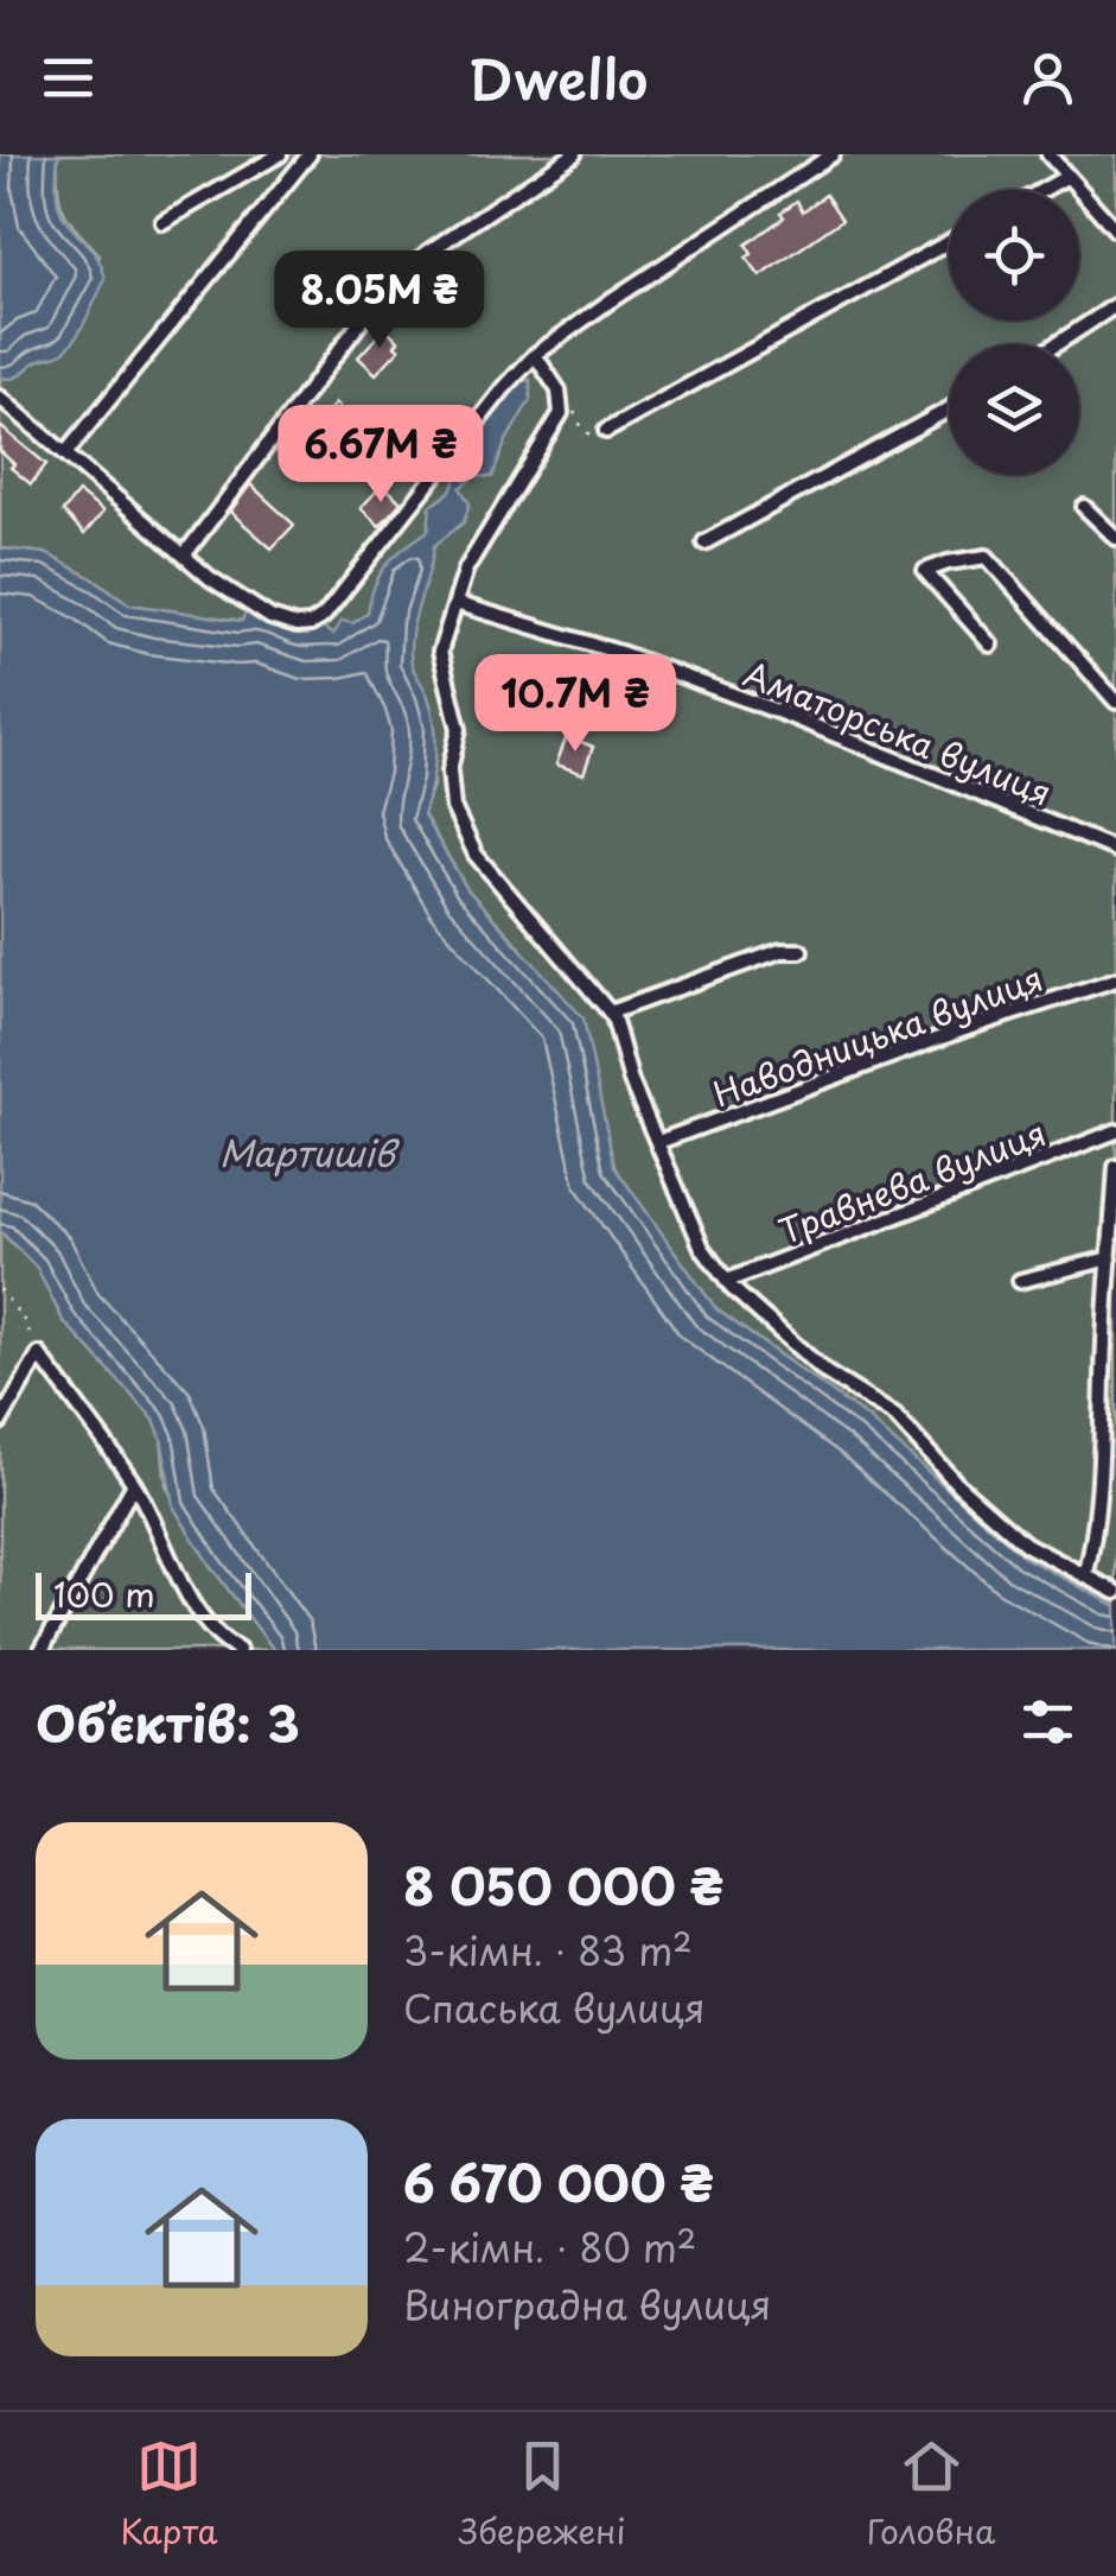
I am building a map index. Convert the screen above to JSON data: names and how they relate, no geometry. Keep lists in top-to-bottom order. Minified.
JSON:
{"streets":{"street":["Аматорська вулиця","Наводницька вулиця","Травнева вулиця"]},"water":["Мартишів"],"scale_bar":"100 m","page":{"header":"Dwello","price":["8.05M ₴","6.67M ₴","10.7M ₴"],"scale":"100 m","heading":"Об’єктів: 3","list":[{"name":"8 050 000 ₴","note":"3-кімн. · 83 m² · Спаська вулиця"},{"name":"6 670 000 ₴","note":"2-кімн. · 80 m² · Виноградна вулиця"}],"tabs":["Карта","Збережені","Головна"]}}
